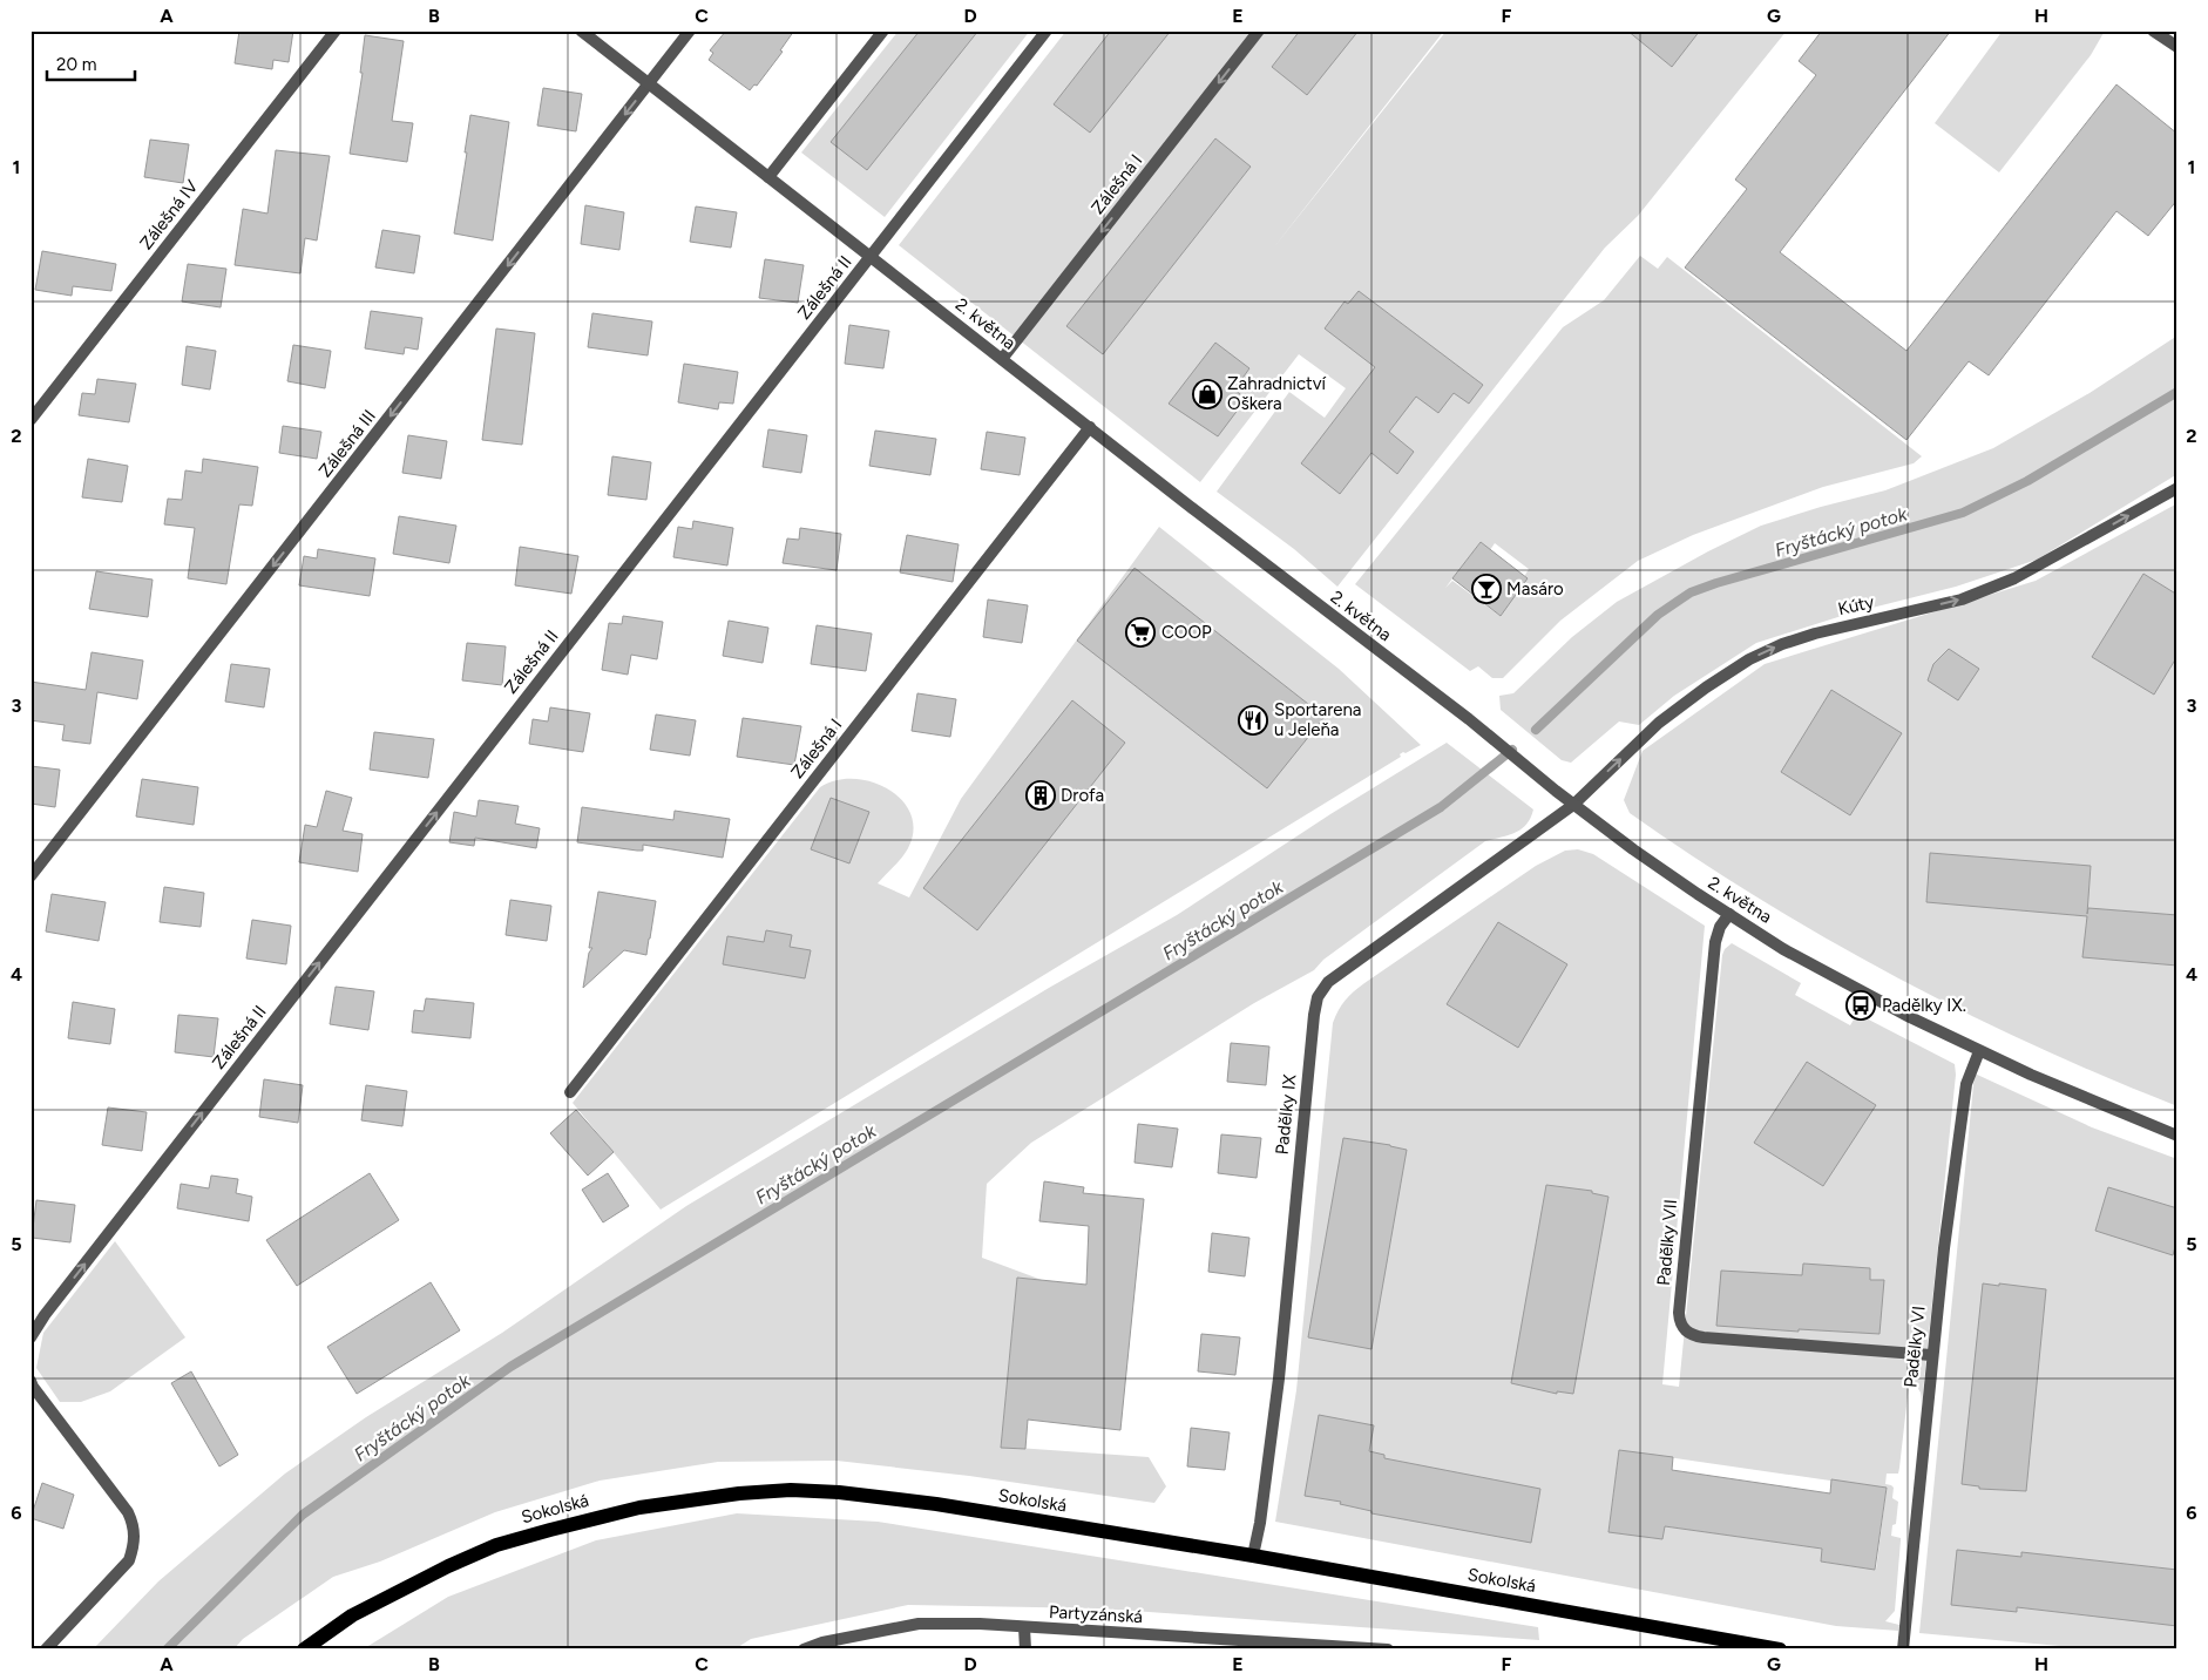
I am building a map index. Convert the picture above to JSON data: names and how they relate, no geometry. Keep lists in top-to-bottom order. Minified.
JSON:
{"streets":{"main road":["Sokolská"],"street":["Zálešná I","Zálešná IV","Zálešná II","2. května","Zálešná III","Kúty","Padělky IX","Padělky VII","Padělky VI","Partyzánská"]},"crossings":[["Zálešná I","2. května"],["Zálešná II","2. května"],["2. května","Zálešná III"],["2. května","Kúty"],["2. května","Padělky IX"],["2. května","Padělky VII"],["2. května","Padělky VI"],["Kúty","Padělky IX"],["Padělky IX","Sokolská"],["Padělky VII","Padělky VI"]],"one_way":["Zálešná II","Zálešná III","Kúty"],"water":["Fryštácký potok"],"places":{"shop":["Zahradnictví Oškera"],"bar":["Masáro"],"supermarket":["COOP"],"restaurant":["Sportarena u Jeleňa"],"building":["Drofa"],"bus stop":["Padělky IX."]},"scale_bar":"20 m","grid":{"columns":["A","B","C","D","E","F","G","H"],"rows":["1","2","3","4","5","6"]}}
